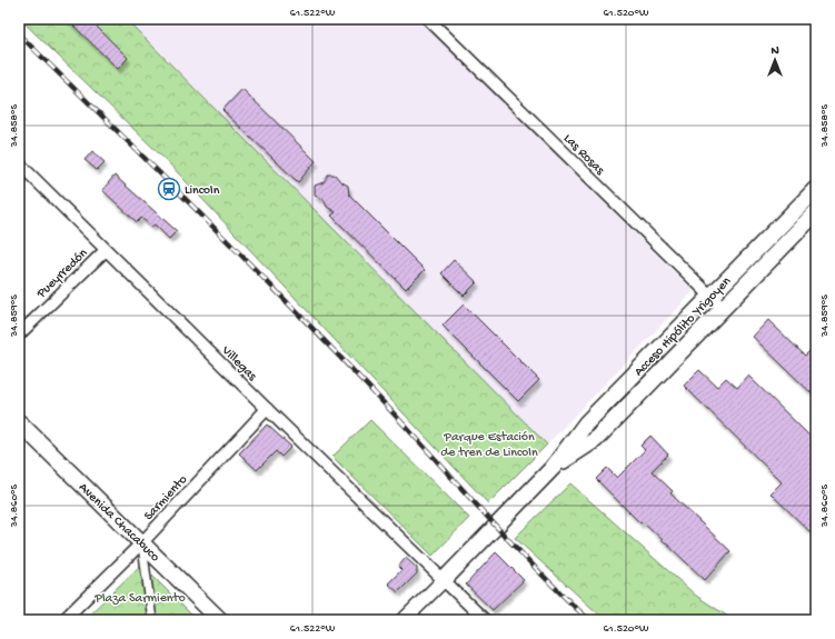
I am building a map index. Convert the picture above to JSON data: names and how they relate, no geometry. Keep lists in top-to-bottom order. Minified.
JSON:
{"streets":{"main road":["Acceso Hipólito Yrigoyen","Avenida Chacabuco"],"street":["Las Rosas","Pueyrredón","Villegas","Sarmiento"]},"crossings":[["Las Rosas","Acceso Hipólito Yrigoyen"],["Pueyrredón","Villegas"],["Acceso Hipólito Yrigoyen","Villegas"],["Villegas","Sarmiento"],["Sarmiento","Avenida Chacabuco"]],"parks":["Parque Estación de tren de Lincoln","Plaza Sarmiento"],"places":{"station":["Lincoln"]},"north":"top","coordinates":["61.522°W","61.520°W","34.858°S","34.859°S","34.860°S"]}
